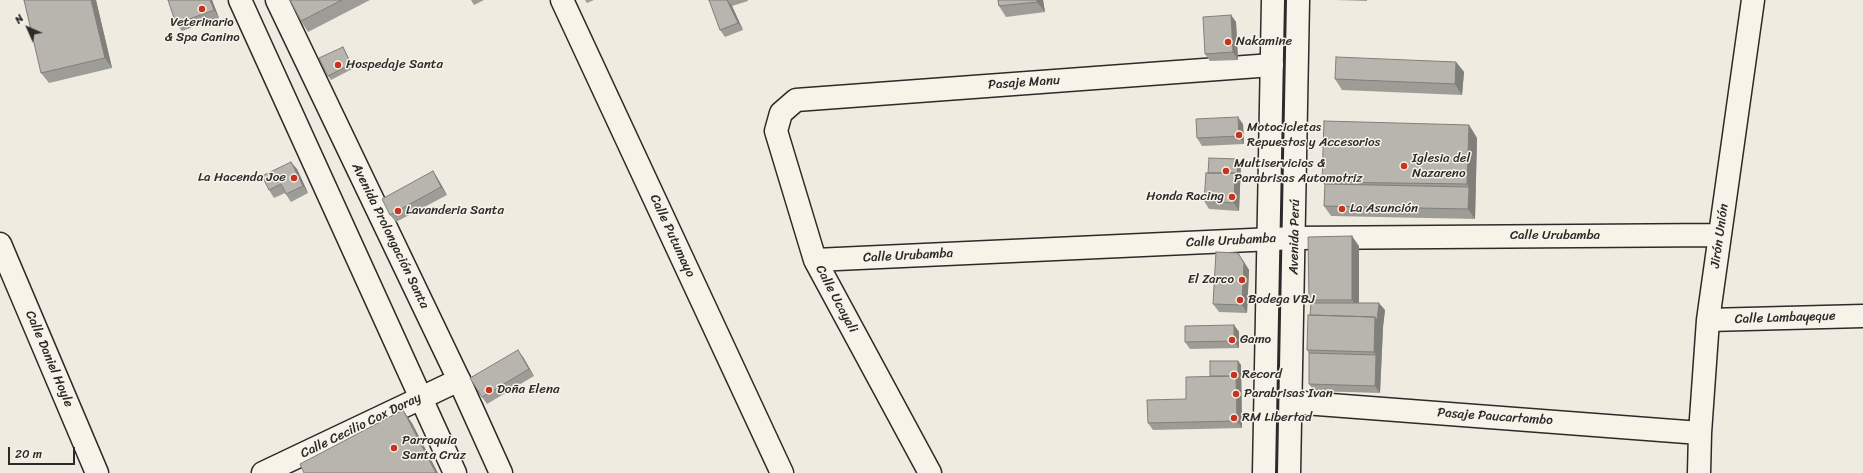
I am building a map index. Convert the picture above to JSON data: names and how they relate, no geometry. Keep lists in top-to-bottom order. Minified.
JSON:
{"streets":{"street":["Pasaje Manu","Avenida Prolongación Santa","Calle Putumayo","Calle Urubamba","Jirón Unión","Avenida Perú","Calle Ucayali","Calle Lambayeque","Calle Daniel Hoyle","Pasaje Paucartambo","Calle Cecilio Cox Doray"]},"crossings":[["Pasaje Manu","Avenida Perú"],["Pasaje Manu","Calle Ucayali"],["Avenida Prolongación Santa","Calle Cecilio Cox Doray"],["Calle Urubamba","Jirón Unión"],["Calle Urubamba","Avenida Perú"],["Calle Urubamba","Calle Ucayali"],["Jirón Unión","Calle Lambayeque"],["Jirón Unión","Pasaje Paucartambo"],["Avenida Perú","Pasaje Paucartambo"]],"places":["Veterinario & Spa Canino","Nakamine","Hospedaje Santa","Motocicletas Repuestos y Accesorios","Iglesia del Nazareno","Multiservicios & Parabrisas Automotriz","La Hacenda Joe","Honda Racing","La Asunción","Lavanderia Santa","El Zarco","Bodega VBJ","Gamo","Record","Doña Elena","Parabrisas Ivan","RM Libertad","Parroquia Santa Cruz"],"scale_bar":"20 m","north":"top left"}
